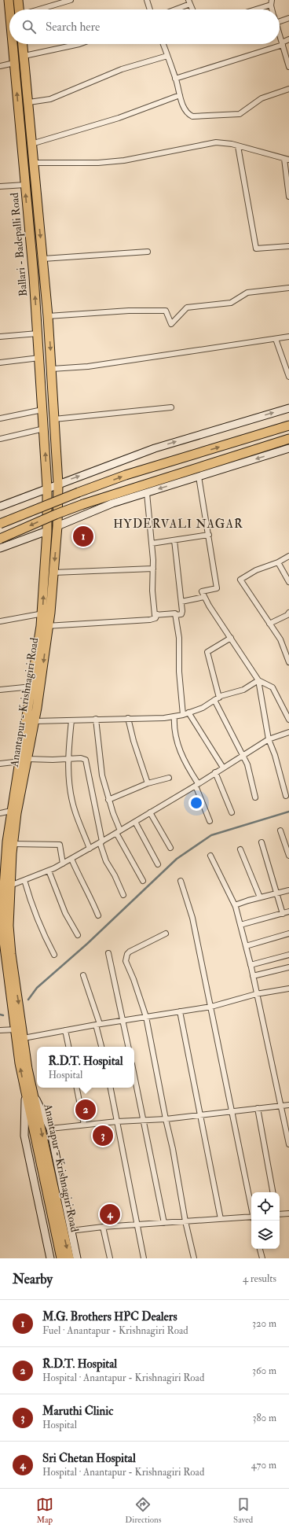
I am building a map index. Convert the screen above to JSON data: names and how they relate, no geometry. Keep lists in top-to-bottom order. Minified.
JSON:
{"streets":{"highway":["Ballari - Badepalli Road","Anantapur - Krishnagiri Road"]},"crossings":[["Ballari - Badepalli Road","Anantapur - Krishnagiri Road"]],"districts":["HYDERVALI NAGAR"],"page":{"search":"Search here","pins":["1","2","3","4"],"popup":["R.D.T. Hospital","Hospital"],"heading":["Nearby","4 results"],"list":[{"mark":"1","name":"M.G. Brothers HPC Dealers","note":"Fuel · Anantapur - Krishnagiri Road","value":"320 m"},{"mark":"2","name":"R.D.T. Hospital","note":"Hospital · Anantapur - Krishnagiri Road","value":"360 m"},{"mark":"3","name":"Maruthi Clinic","note":"Hospital","value":"380 m"},{"mark":"4","name":"Sri Chetan Hospital","note":"Hospital · Anantapur - Krishnagiri Road","value":"470 m"}],"nav":["Map","Directions","Saved"]}}
